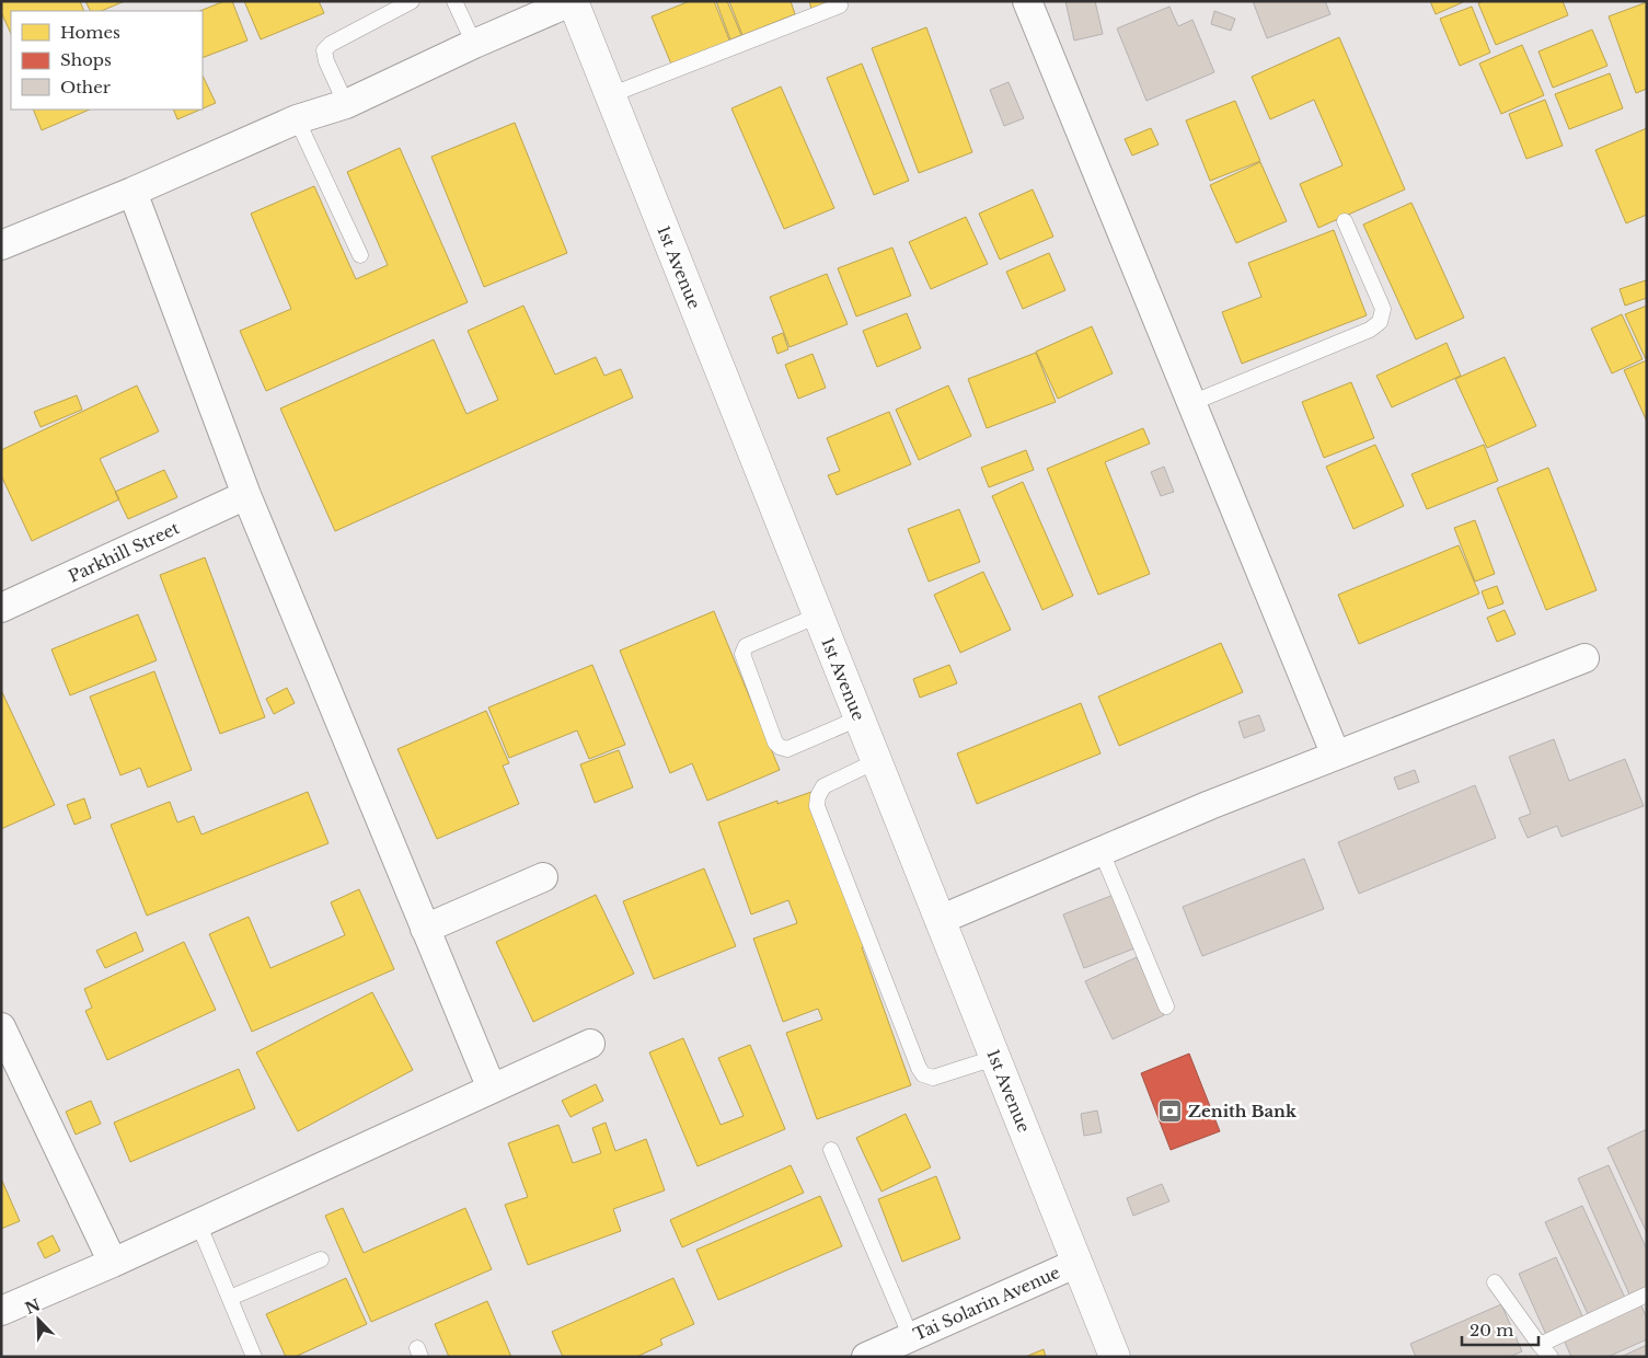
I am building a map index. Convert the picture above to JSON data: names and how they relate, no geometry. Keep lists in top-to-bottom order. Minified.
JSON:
{"streets":{"street":["1st Avenue","Parkhill Street","Tai Solarin Avenue"]},"crossings":[["1st Avenue","Tai Solarin Avenue"]],"places":{"bank":["Zenith Bank"]},"legend":["Homes","Shops","Other"],"scale_bar":"20 m","north":"top left"}
